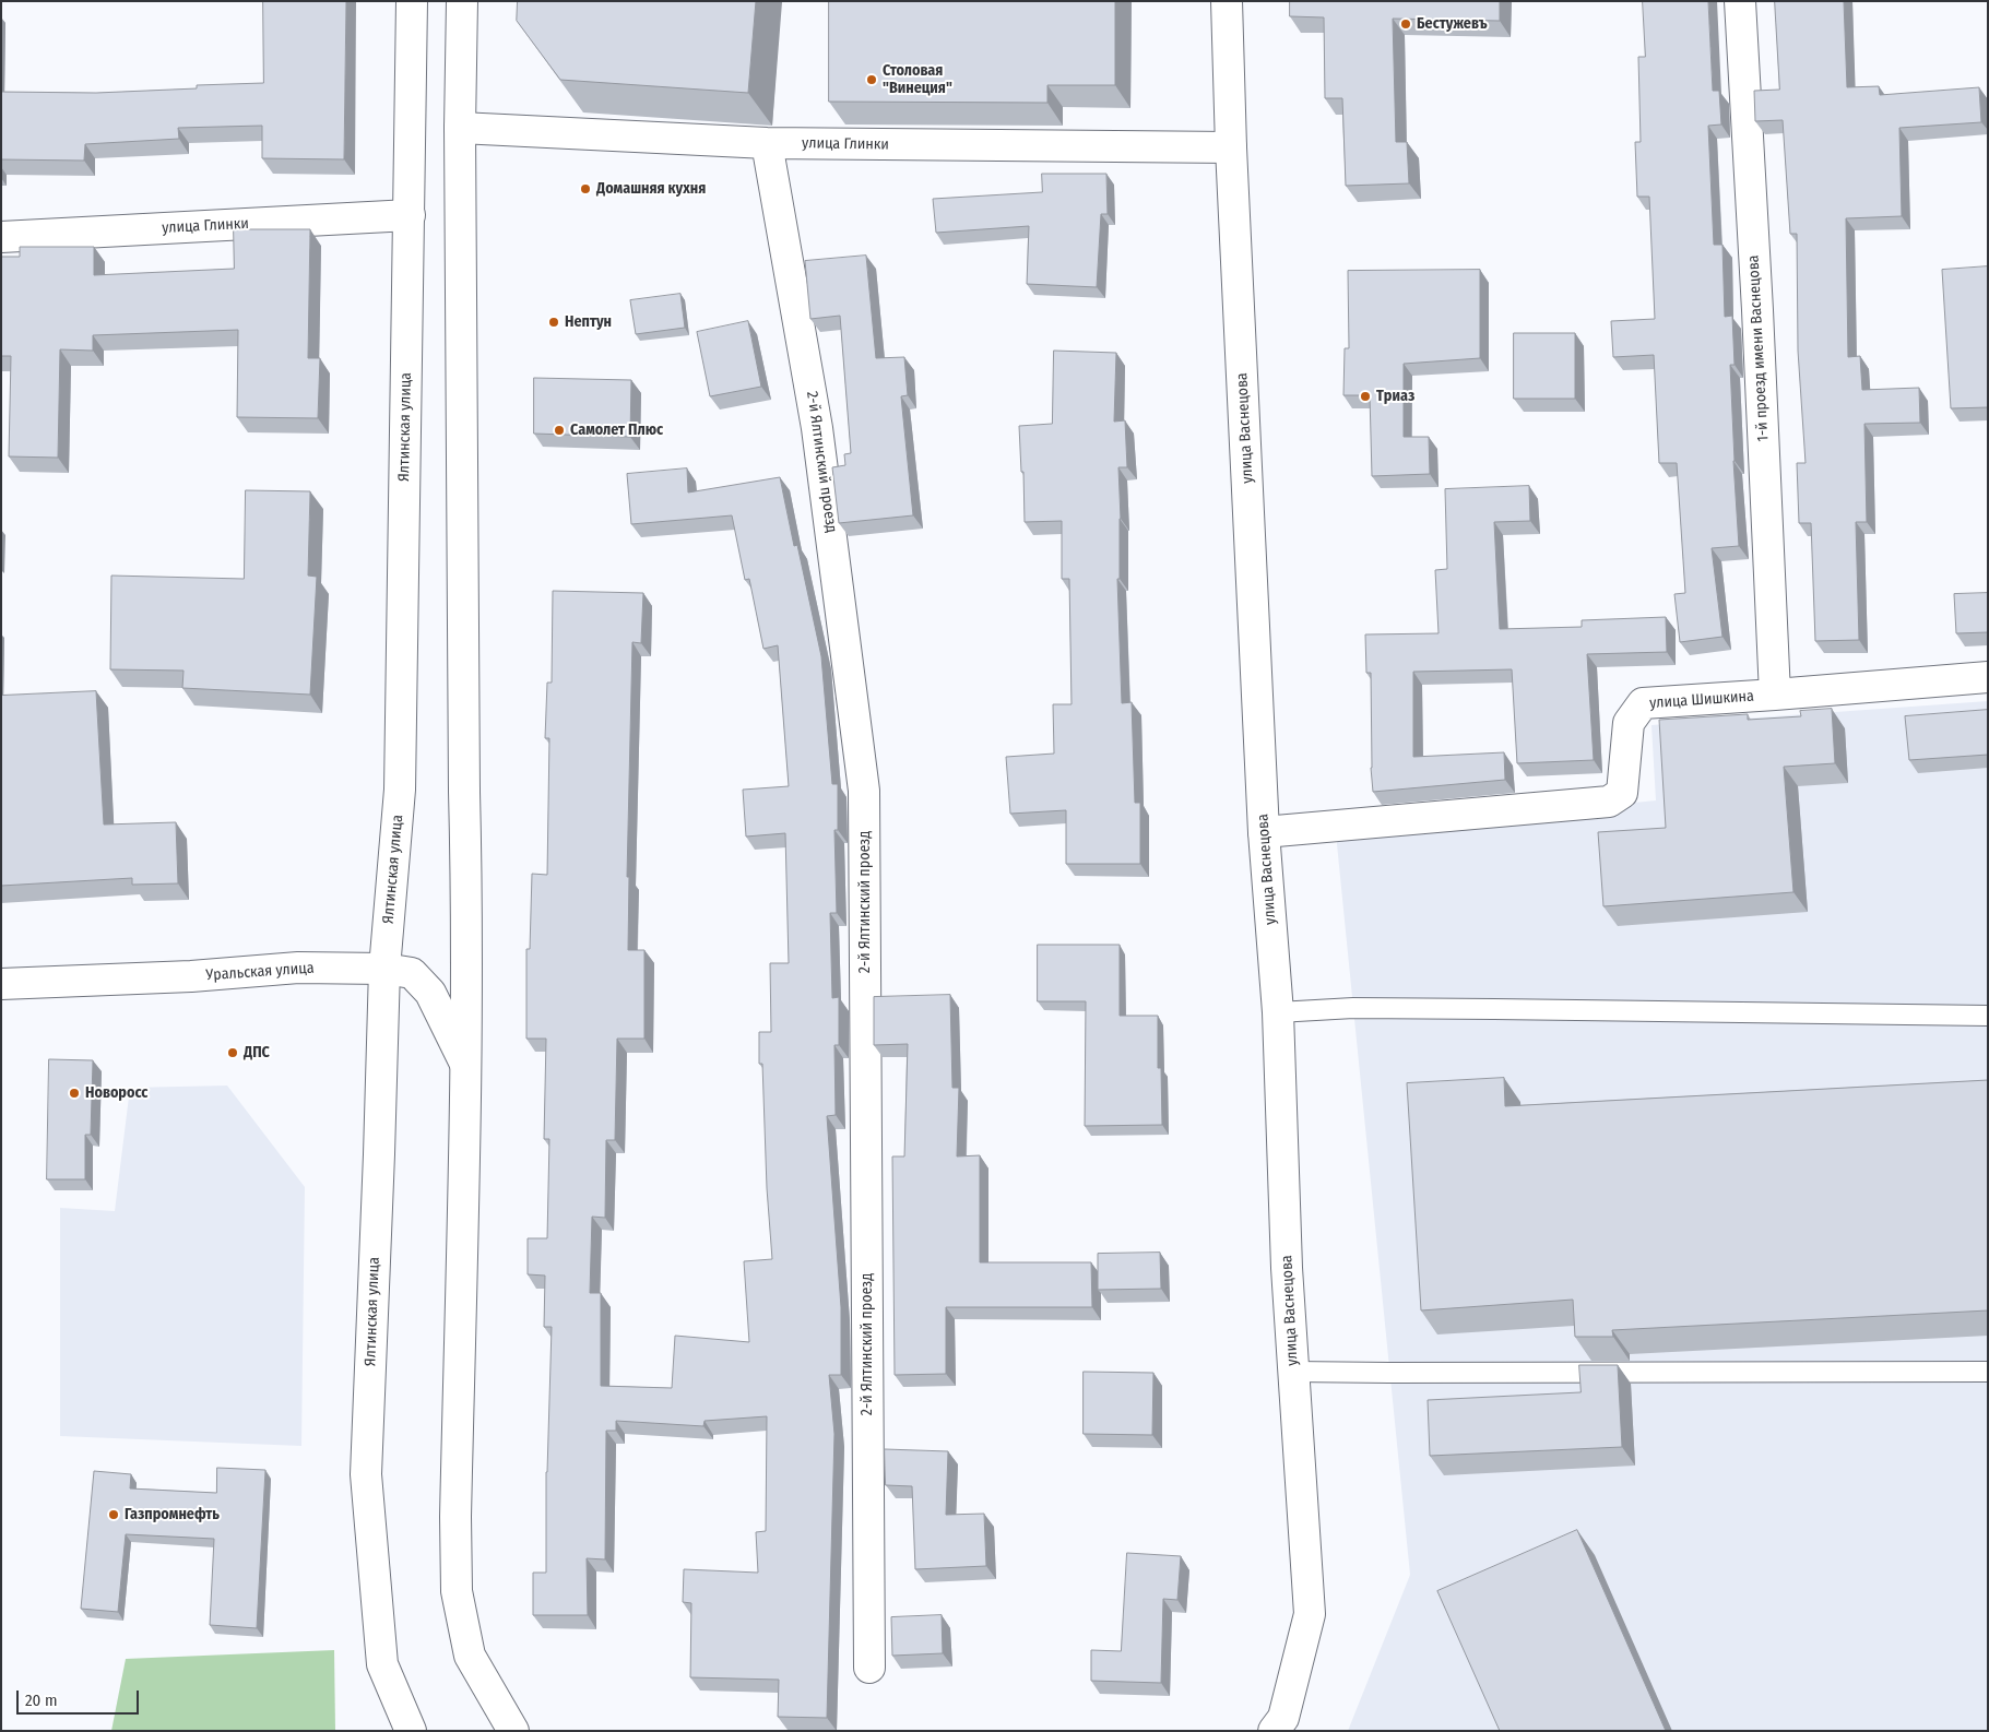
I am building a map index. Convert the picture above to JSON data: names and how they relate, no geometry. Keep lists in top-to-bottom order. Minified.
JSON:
{"streets":{"street":["улица Глинки","1-й проезд имени Васнецова","Ялтинская улица","улица Васнецова","2-й Ялтинский проезд","улица Шишкина","Уральская улица"]},"crossings":[["улица Глинки","Ялтинская улица"],["улица Глинки","улица Васнецова"],["улица Глинки","2-й Ялтинский проезд"],["1-й проезд имени Васнецова","улица Шишкина"],["Ялтинская улица","Уральская улица"],["улица Васнецова","улица Шишкина"]],"places":["Бестужевъ","Столовая \"Винеция\"","Домашняя кухня","Нептун","Триаз","Самолет Плюс","ДПС","Новоросс","Газпромнефть"],"scale_bar":"20 m"}
